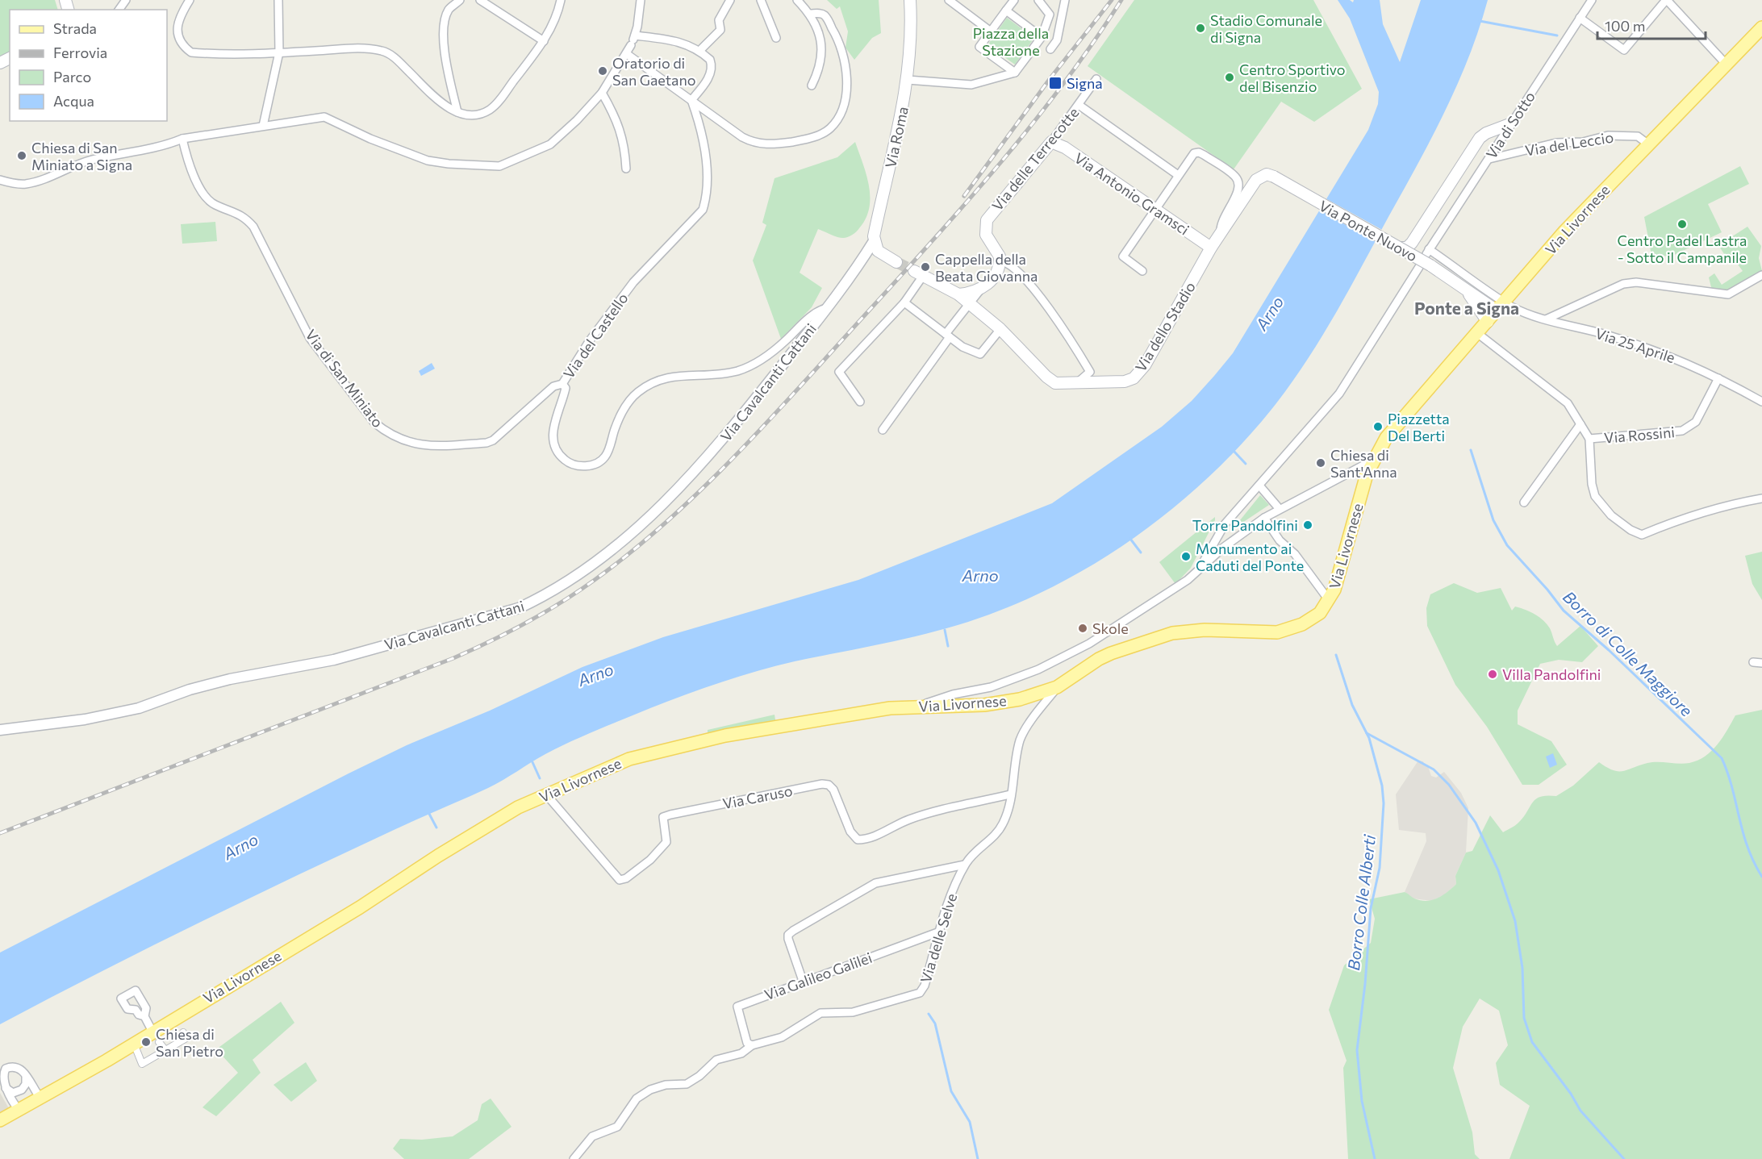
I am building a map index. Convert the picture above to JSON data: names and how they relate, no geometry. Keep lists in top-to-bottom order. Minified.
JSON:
{"streets":{"main road":["Via Roma","Via delle Terrecotte","Via Antonio Gramsci","Via Livornese","Via Ponte Nuovo","Via dello Stadio"],"street":["Via di Sotto","Via del Leccio","Via del Castello","Via 25 Aprile","Via di San Miniato","Via Cavalcanti Cattani","Via Rossini","Via Caruso","Via delle Selve","Via Galileo Galilei"]},"crossings":[["Via di Sotto","Via del Leccio"],["Via di Sotto","Via Ponte Nuovo"],["Via di Sotto","Via 25 Aprile"],["Via Roma","Via Cavalcanti Cattani"],["Via del Leccio","Via Livornese"],["Via delle Terrecotte","Via Antonio Gramsci"],["Via Antonio Gramsci","Via dello Stadio"],["Via Livornese","Via Ponte Nuovo"],["Via Livornese","Via 25 Aprile"],["Via Livornese","Via Caruso"],["Via Livornese","Via delle Selve"],["Via Ponte Nuovo","Via dello Stadio"],["Via Ponte Nuovo","Via 25 Aprile"],["Via del Castello","Via di San Miniato"],["Via del Castello","Via Cavalcanti Cattani"],["Via 25 Aprile","Via Rossini"],["Via Caruso","Via delle Selve"],["Via delle Selve","Via Galileo Galilei"]],"districts":["Ponte a Signa"],"water":["Arno","Borro di Colle Maggiore","Borro Colle Alberti"],"parks":["Piazza della Stazione"],"places":{"other":["Stadio Comunale di Signa","Oratorio di San Gaetano","Centro Sportivo del Bisenzio","Chiesa di San Miniato a Signa","Centro Padel Lastra - Sotto il Campanile","Cappella della Beata Giovanna","Piazzetta Del Berti","Chiesa di Sant'Anna","Torre Pandolfini","Monumento ai Caduti del Ponte","Skole","Villa Pandolfini","Chiesa di San Pietro"],"transit":["Signa"]},"legend":["Strada","Ferrovia","Parco","Acqua"],"scale_bar":"100 m"}
